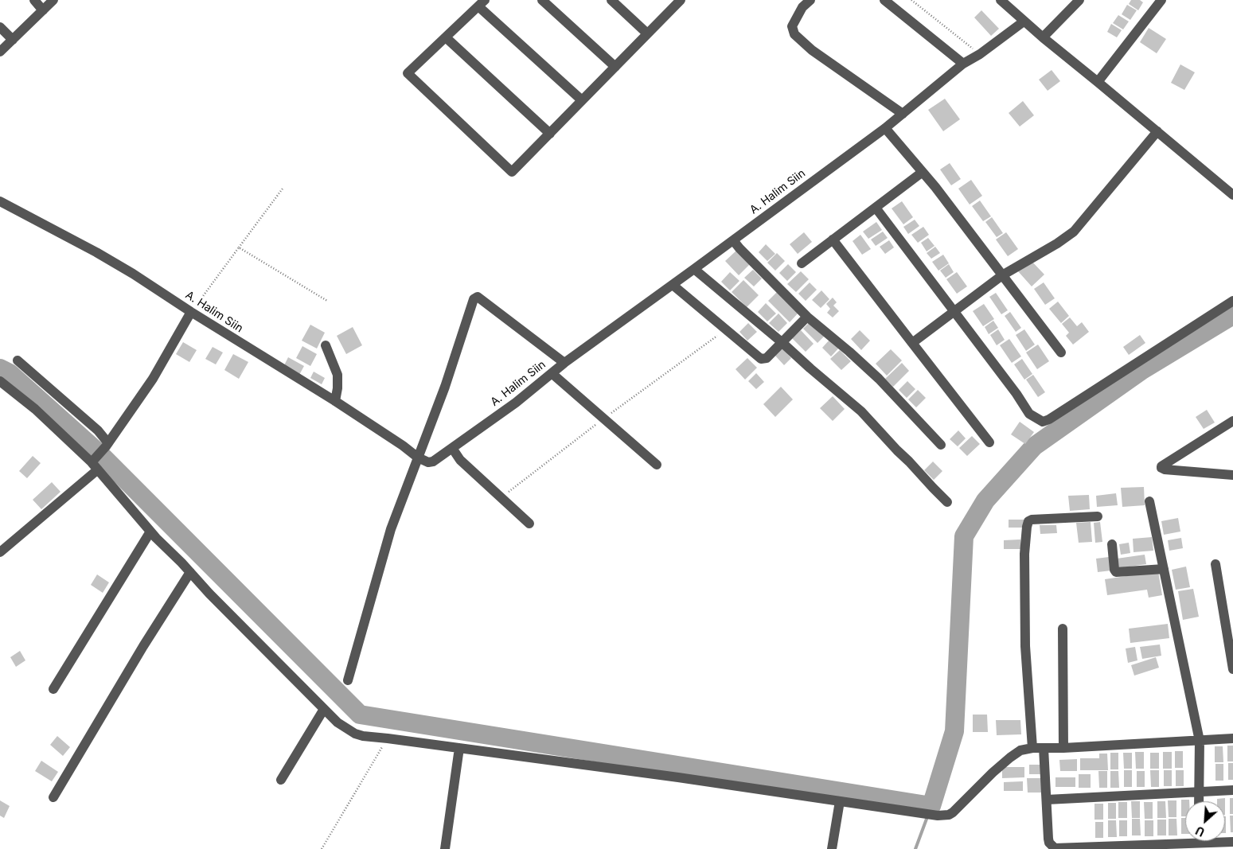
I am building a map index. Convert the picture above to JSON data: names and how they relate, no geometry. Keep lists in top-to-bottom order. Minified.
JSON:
{"streets":{"street":["A. Halim Siin"]},"north":"bottom left"}
